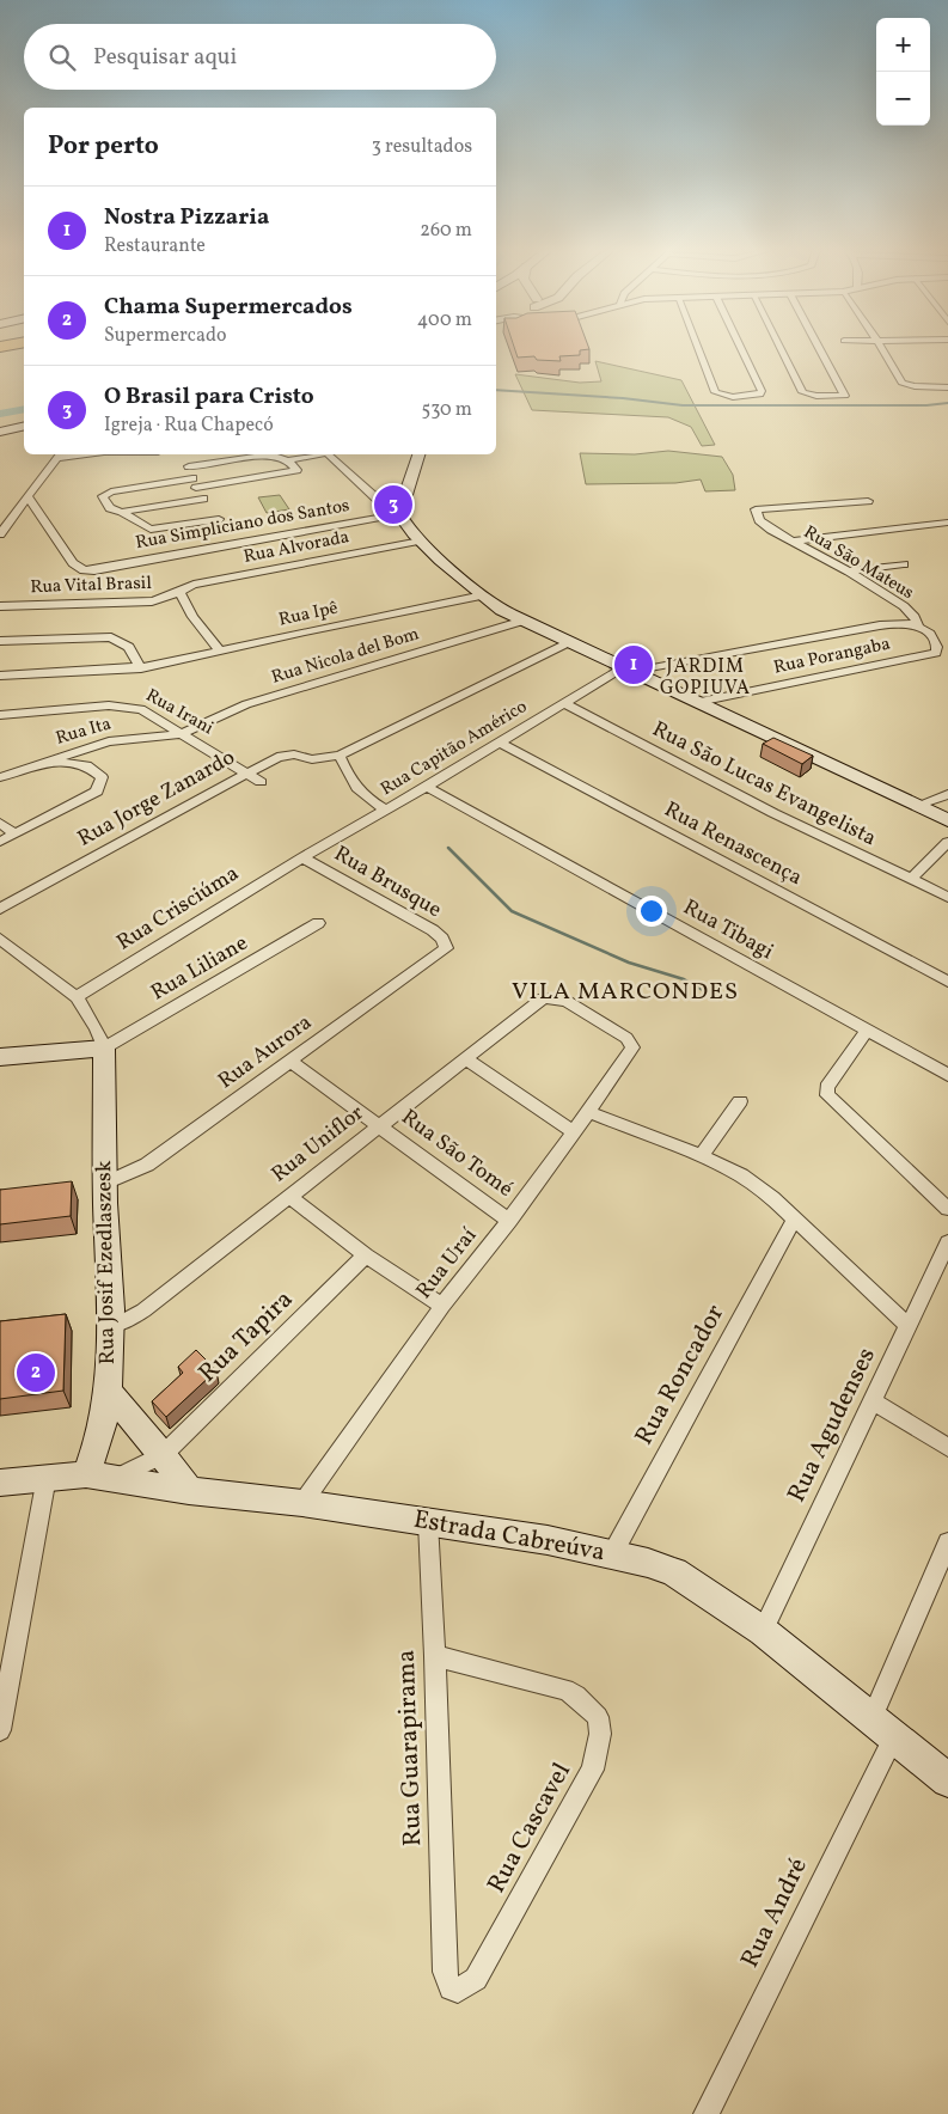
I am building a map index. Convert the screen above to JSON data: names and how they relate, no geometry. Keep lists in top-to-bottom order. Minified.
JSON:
{"streets":{"main road":["Rua Josif Ezedlaszesk","Estrada Cabreúva"],"street":["Rua Simpliciano dos Santos","Rua Alvorada","Rua São Mateus","Rua Vital Brasil","Rua Ipê","Rua Nicola del Bom","Rua Porangaba","Rua Irani","Rua Ita","Rua Capitão Américo","Rua São Lucas Evangelista","Rua Jorge Zanardo","Rua Renascença","Rua Brusque","Rua Crisciúma","Rua Tibagi","Rua Liliane","Rua Aurora","Rua Uniflor","Rua São Tomé","Rua Uraí","Rua Tapira","Rua Roncador","Rua Agudenses","Rua Guarapirama","Rua Cascavel","Rua André"]},"crossings":[["Rua Alvorada","Rua Vital Brasil"],["Rua São Mateus","Rua Porangaba"],["Rua Nicola del Bom","Rua Irani"],["Rua Nicola del Bom","Rua Ita"],["Rua Irani","Rua Ita"],["Rua Irani","Rua Jorge Zanardo"],["Rua Capitão Américo","Rua São Lucas Evangelista"],["Rua Capitão Américo","Rua Renascença"],["Rua Capitão Américo","Rua Brusque"],["Rua Capitão Américo","Rua Crisciúma"],["Rua Capitão Américo","Rua Tibagi"],["Rua Brusque","Rua Crisciúma"],["Rua Brusque","Rua Aurora"],["Rua Liliane","Rua Josif Ezedlaszesk"],["Rua Aurora","Rua São Tomé"],["Rua Aurora","Rua Josif Ezedlaszesk"],["Rua Uniflor","Rua São Tomé"],["Rua Uniflor","Rua Josif Ezedlaszesk"],["Rua Uniflor","Rua Uraí"],["Rua São Tomé","Rua Uraí"],["Rua Josif Ezedlaszesk","Rua Tapira"],["Rua Josif Ezedlaszesk","Estrada Cabreúva"],["Rua Uraí","Estrada Cabreúva"],["Rua Tapira","Estrada Cabreúva"],["Rua Roncador","Estrada Cabreúva"],["Rua Agudenses","Estrada Cabreúva"],["Estrada Cabreúva","Rua Guarapirama"],["Estrada Cabreúva","Rua André"],["Rua Guarapirama","Rua Cascavel"]],"districts":["JARDIM GOPIUVA","VILA MARCONDES"],"page":{"map_buttons":["+","−"],"search":"Pesquisar aqui","heading":["Por perto","3 resultados"],"list":[{"mark":"1","name":"Nostra Pizzaria","note":"Restaurante","value":"260 m"},{"mark":"2","name":"Chama Supermercados","note":"Supermercado","value":"400 m"},{"mark":"3","name":"O Brasil para Cristo","note":"Igreja · Rua Chapecó","value":"530 m"}],"pins":["3","1","2"]}}
